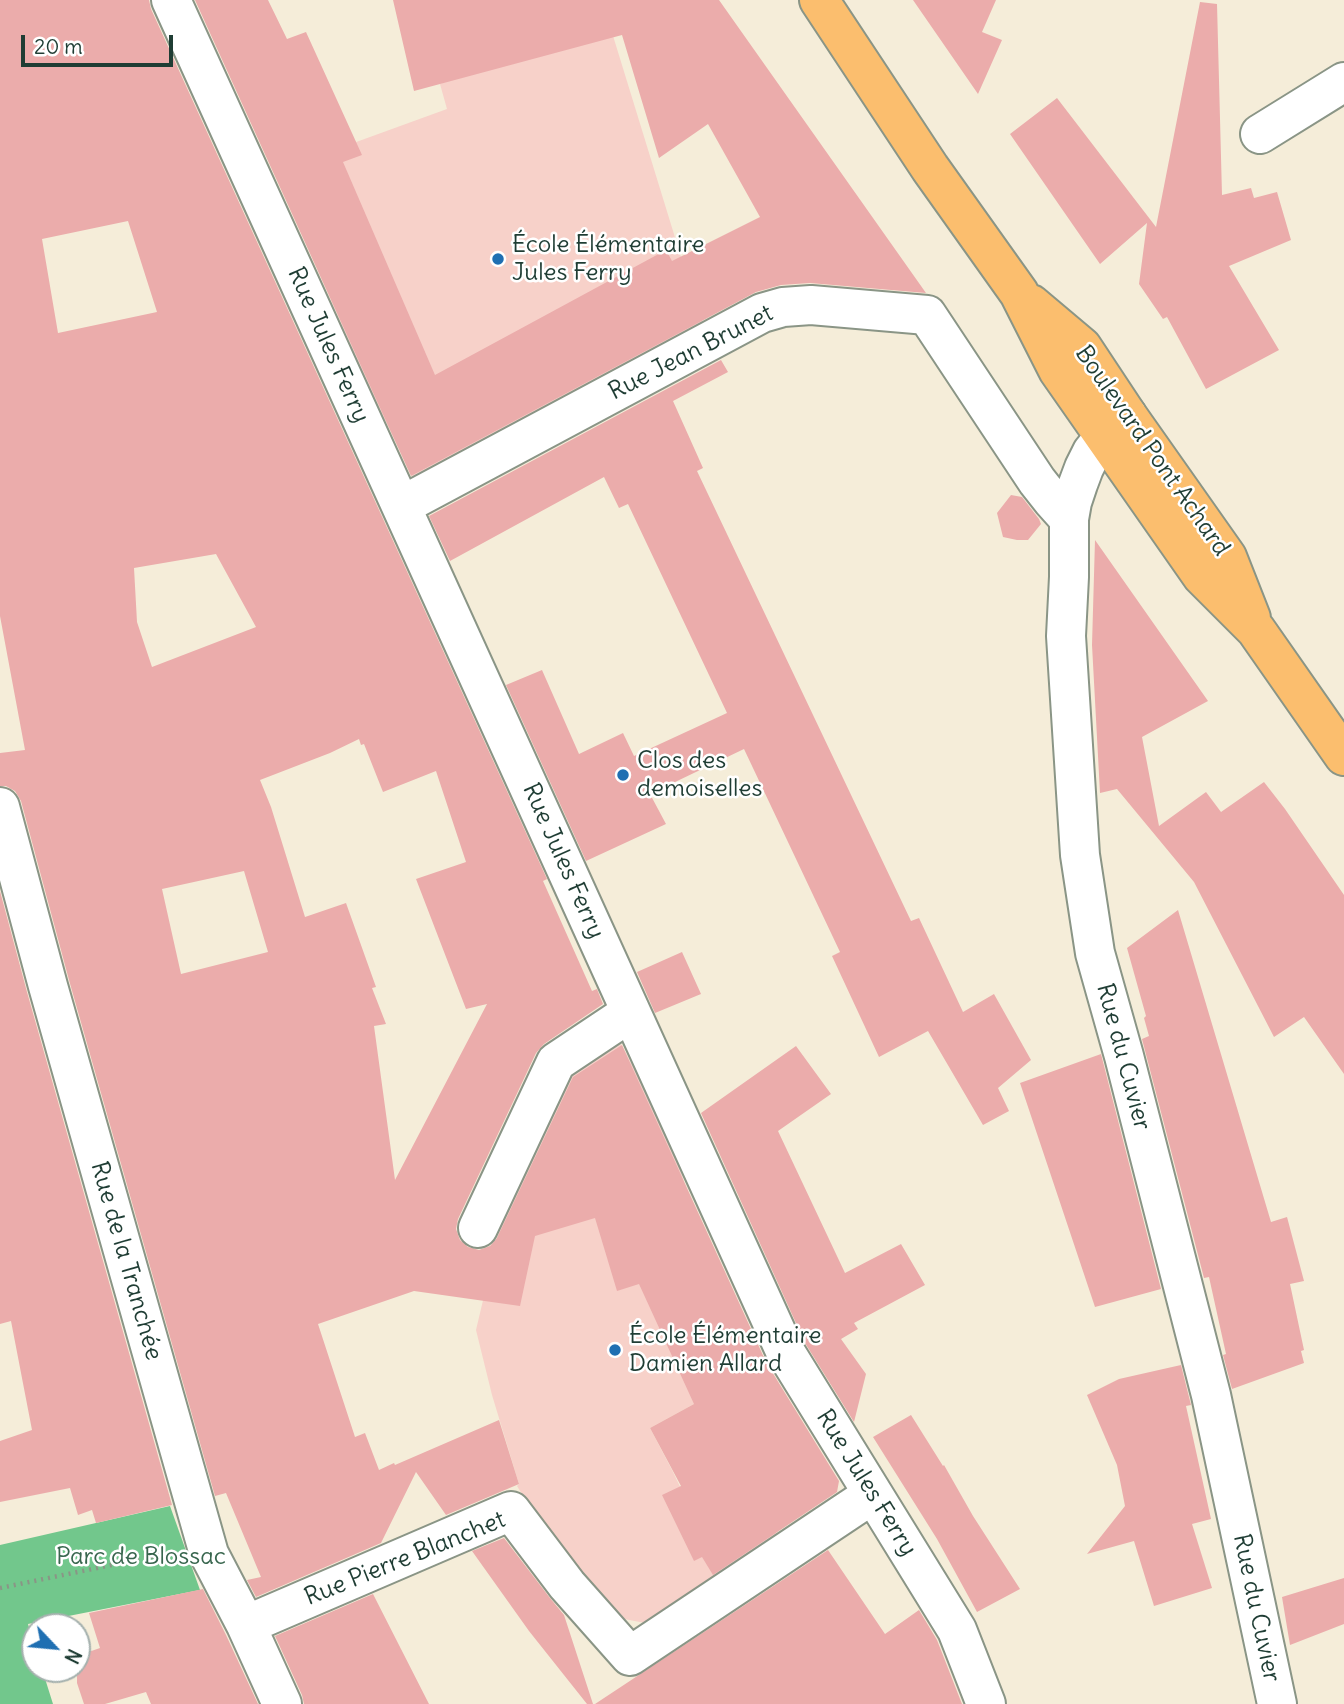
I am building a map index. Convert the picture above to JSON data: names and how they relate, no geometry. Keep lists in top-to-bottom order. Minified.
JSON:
{"streets":{"main road":["Boulevard Pont Achard"],"street":["Rue Jules Ferry","Rue Jean Brunet","Rue du Cuvier","Rue de la Tranchée","Rue Pierre Blanchet"]},"crossings":[["Rue Jules Ferry","Rue Jean Brunet"],["Rue Jules Ferry","Rue Pierre Blanchet"],["Rue Jean Brunet","Rue du Cuvier"],["Boulevard Pont Achard","Rue du Cuvier"],["Rue de la Tranchée","Rue Pierre Blanchet"]],"parks":["Parc de Blossac"],"places":["École Élémentaire Jules Ferry","Clos des demoiselles","École Élémentaire Damien Allard"],"scale_bar":"20 m","north":"bottom right"}
